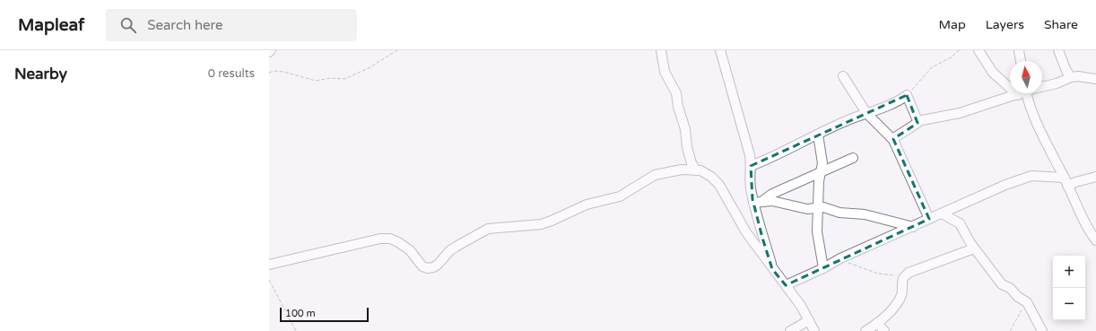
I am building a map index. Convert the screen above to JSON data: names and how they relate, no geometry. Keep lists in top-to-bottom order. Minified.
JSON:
{"scale_bar":"100 m","north":"top","page":{"header":"Mapleaf","search":"Search here","nav":["Map","Layers","Share"],"heading":["Nearby","0 results"],"map_buttons":["+","−"],"scale":"100 m"}}
